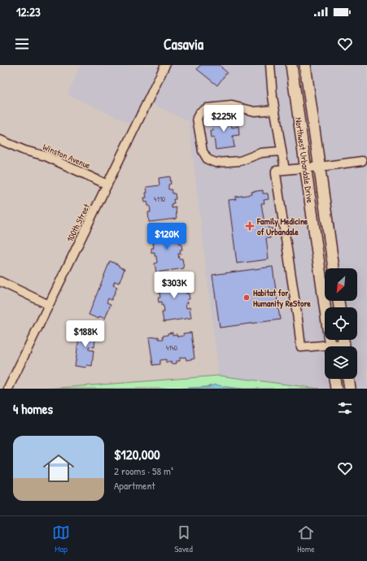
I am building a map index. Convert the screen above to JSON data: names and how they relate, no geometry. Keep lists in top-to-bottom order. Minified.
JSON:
{"streets":{"main road":["Northwest Urbandale Drive"],"street":["Winston Avenue","100th Street"]},"crossings":[["Winston Avenue","100th Street"]],"places":{"health":["Family Medicine of Urbandale"],"other":["Habitat for Humanity ReStore"]},"house_numbers":["4110","4140"],"north":"bottom left","page":{"status":"12:23","header":"Casavia","price":["$225K","$120K","$303K","$188K"],"heading":"4 homes","list":[{"name":"$120,000","note":"2 rooms · 58 m² · Apartment"}],"tabs":["Map","Saved","Home"]}}
